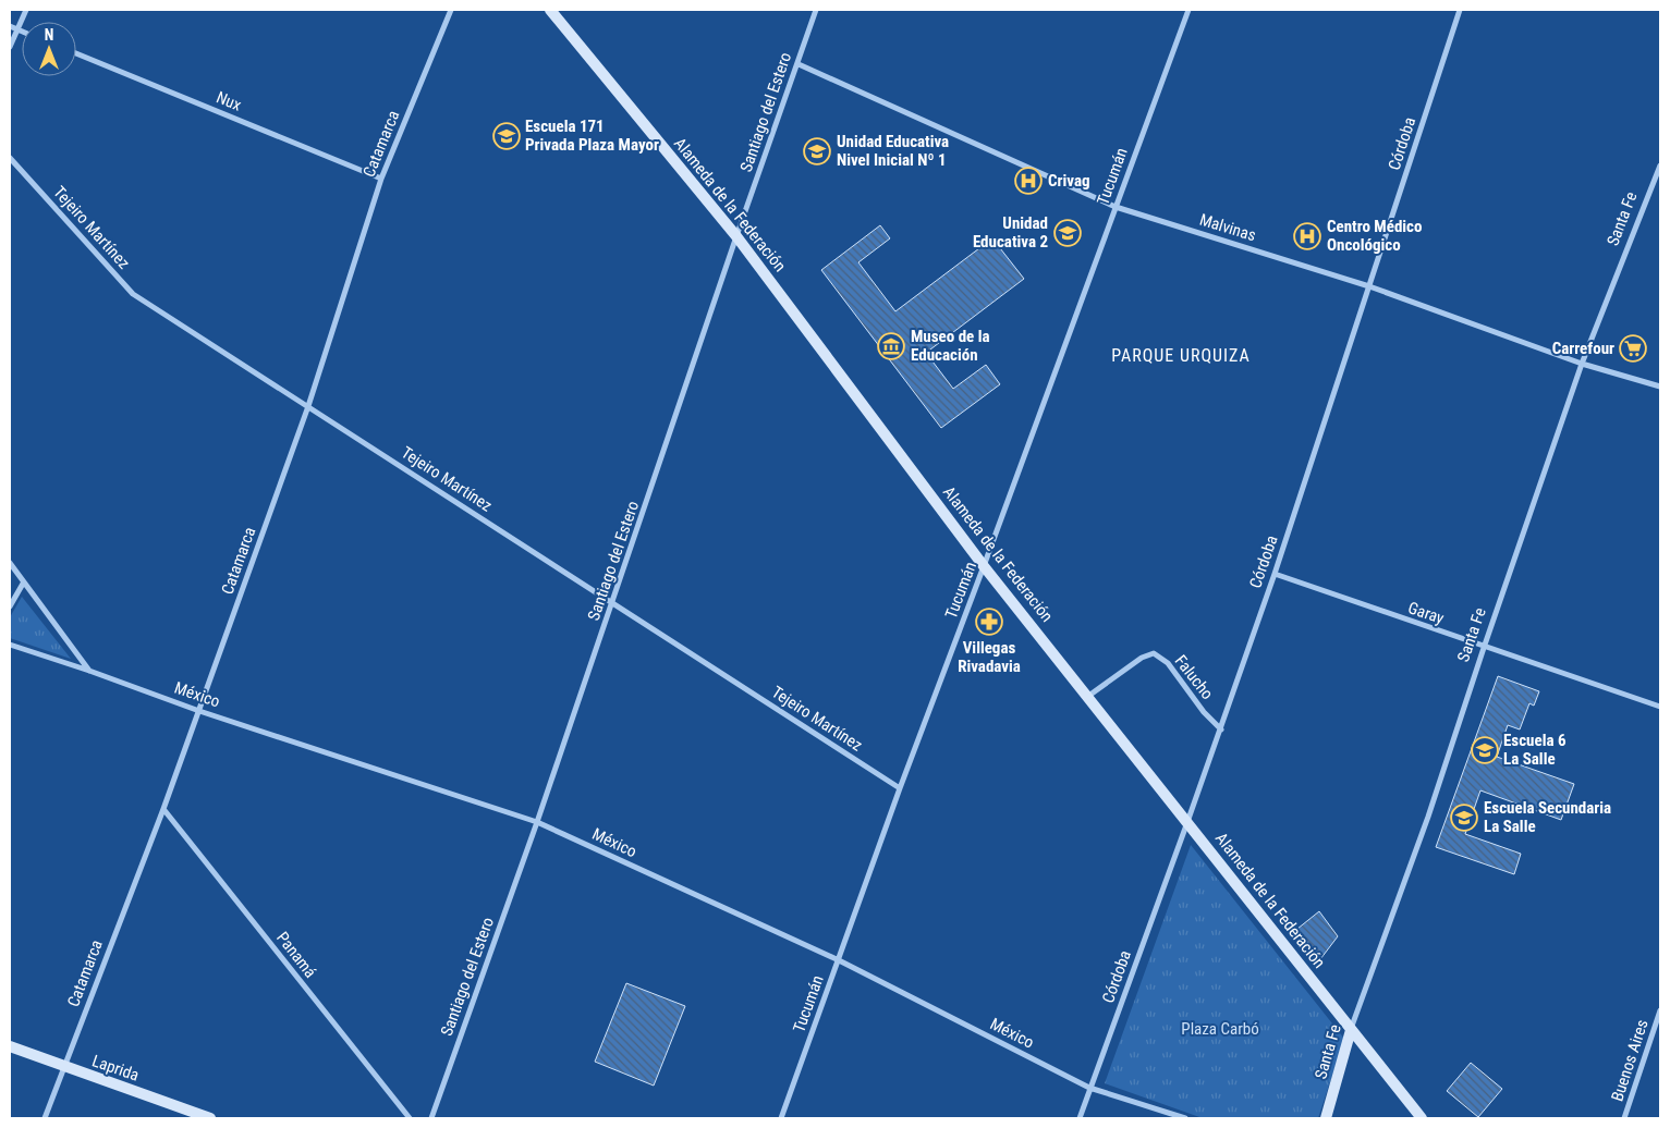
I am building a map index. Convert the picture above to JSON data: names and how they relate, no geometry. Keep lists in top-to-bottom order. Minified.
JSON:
{"streets":{"street":["Nux","Santiago del Estero","Catamarca","Córdoba","Tucumán","Alameda de la Federación","Santa Fe","Tejeiro Martínez","Malvinas","Garay","Falucho","México","Panamá","Buenos Aires","Laprida"]},"crossings":[["Nux","Catamarca"],["Santiago del Estero","Alameda de la Federación"],["Santiago del Estero","Tejeiro Martínez"],["Santiago del Estero","Malvinas"],["Santiago del Estero","México"],["Catamarca","Tejeiro Martínez"],["Catamarca","México"],["Catamarca","Panamá"],["Catamarca","Laprida"],["Córdoba","Alameda de la Federación"],["Córdoba","Malvinas"],["Córdoba","Garay"],["Córdoba","Falucho"],["Córdoba","México"],["Tucumán","Alameda de la Federación"],["Tucumán","Tejeiro Martínez"],["Tucumán","Malvinas"],["Tucumán","México"],["Alameda de la Federación","Santa Fe"],["Alameda de la Federación","Falucho"],["Santa Fe","Malvinas"],["Santa Fe","Garay"]],"districts":["PARQUE URQUIZA"],"parks":["Plaza Carbó"],"places":{"school or university":["Escuela 171 Privada Plaza Mayor","Unidad Educativa Nivel Inicial Nº 1","Unidad Educativa 2","Escuela 6 La Salle","Escuela Secundaria La Salle"],"hospital":["Crivag","Centro Médico Oncológico"],"museum":["Museo de la Educación"],"supermarket":["Carrefour"],"pharmacy":["Villegas Rivadavia"]},"north":"top"}
